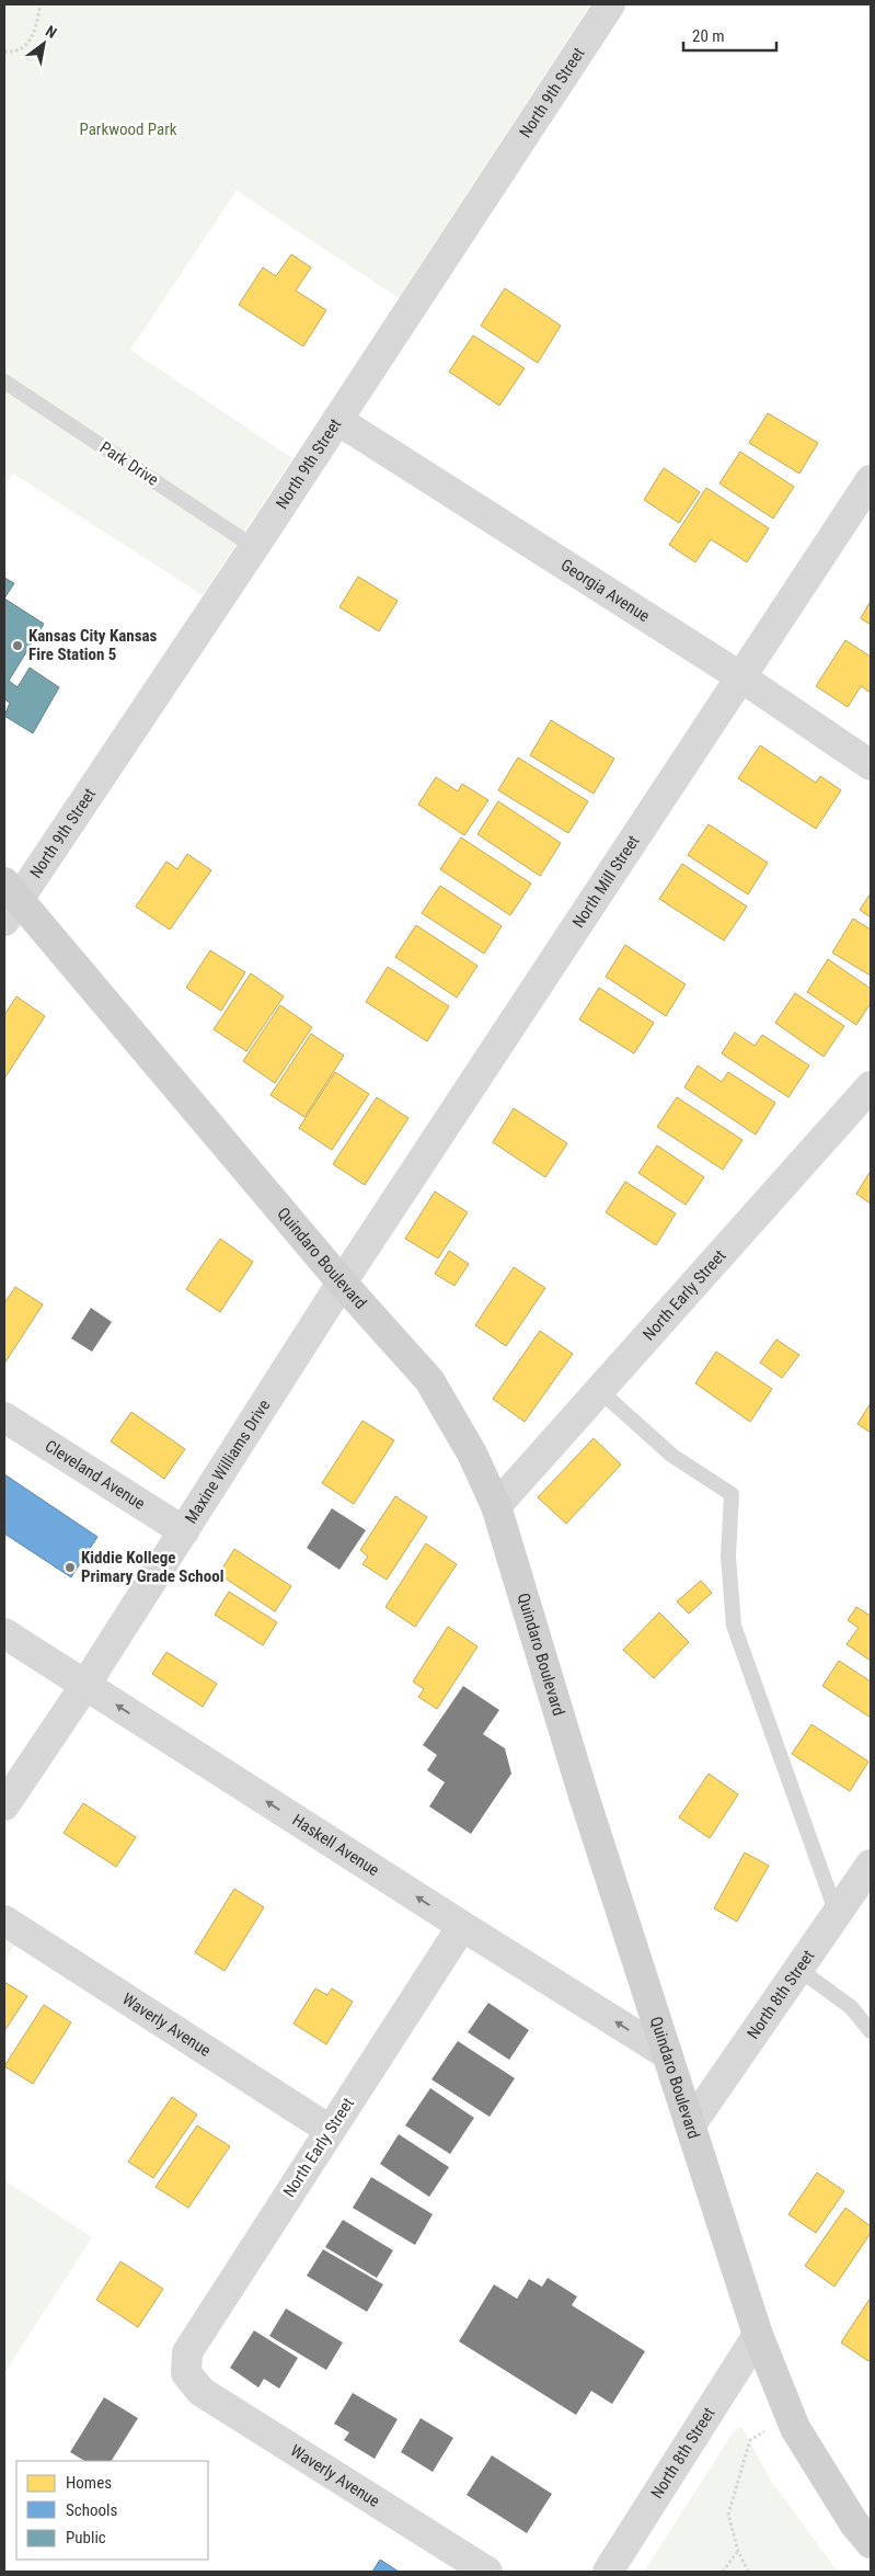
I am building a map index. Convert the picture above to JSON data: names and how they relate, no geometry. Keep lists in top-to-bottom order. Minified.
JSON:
{"streets":{"main road":["Quindaro Boulevard"],"street":["North 9th Street","Georgia Avenue","North Mill Street","North Early Street","Maxine Williams Drive","Cleveland Avenue","Haskell Avenue","North 8th Street","Waverly Avenue"],"lane":["Park Drive"]},"crossings":[["North 9th Street","Park Drive"],["North 9th Street","Georgia Avenue"],["North 9th Street","Quindaro Boulevard"],["Georgia Avenue","North Mill Street"],["North Mill Street","Quindaro Boulevard"],["North Mill Street","Maxine Williams Drive"],["Quindaro Boulevard","North Early Street"],["Quindaro Boulevard","Maxine Williams Drive"],["Quindaro Boulevard","Haskell Avenue"],["Quindaro Boulevard","North 8th Street"],["North Early Street","Haskell Avenue"],["North Early Street","Waverly Avenue"],["Maxine Williams Drive","Cleveland Avenue"],["Maxine Williams Drive","Haskell Avenue"]],"one_way":["Haskell Avenue"],"parks":["Parkwood Park"],"places":["Kansas City Kansas Fire Station 5","Kiddie Kollege Primary Grade School"],"legend":["Homes","Schools","Public"],"scale_bar":"20 m","north":"top right"}
